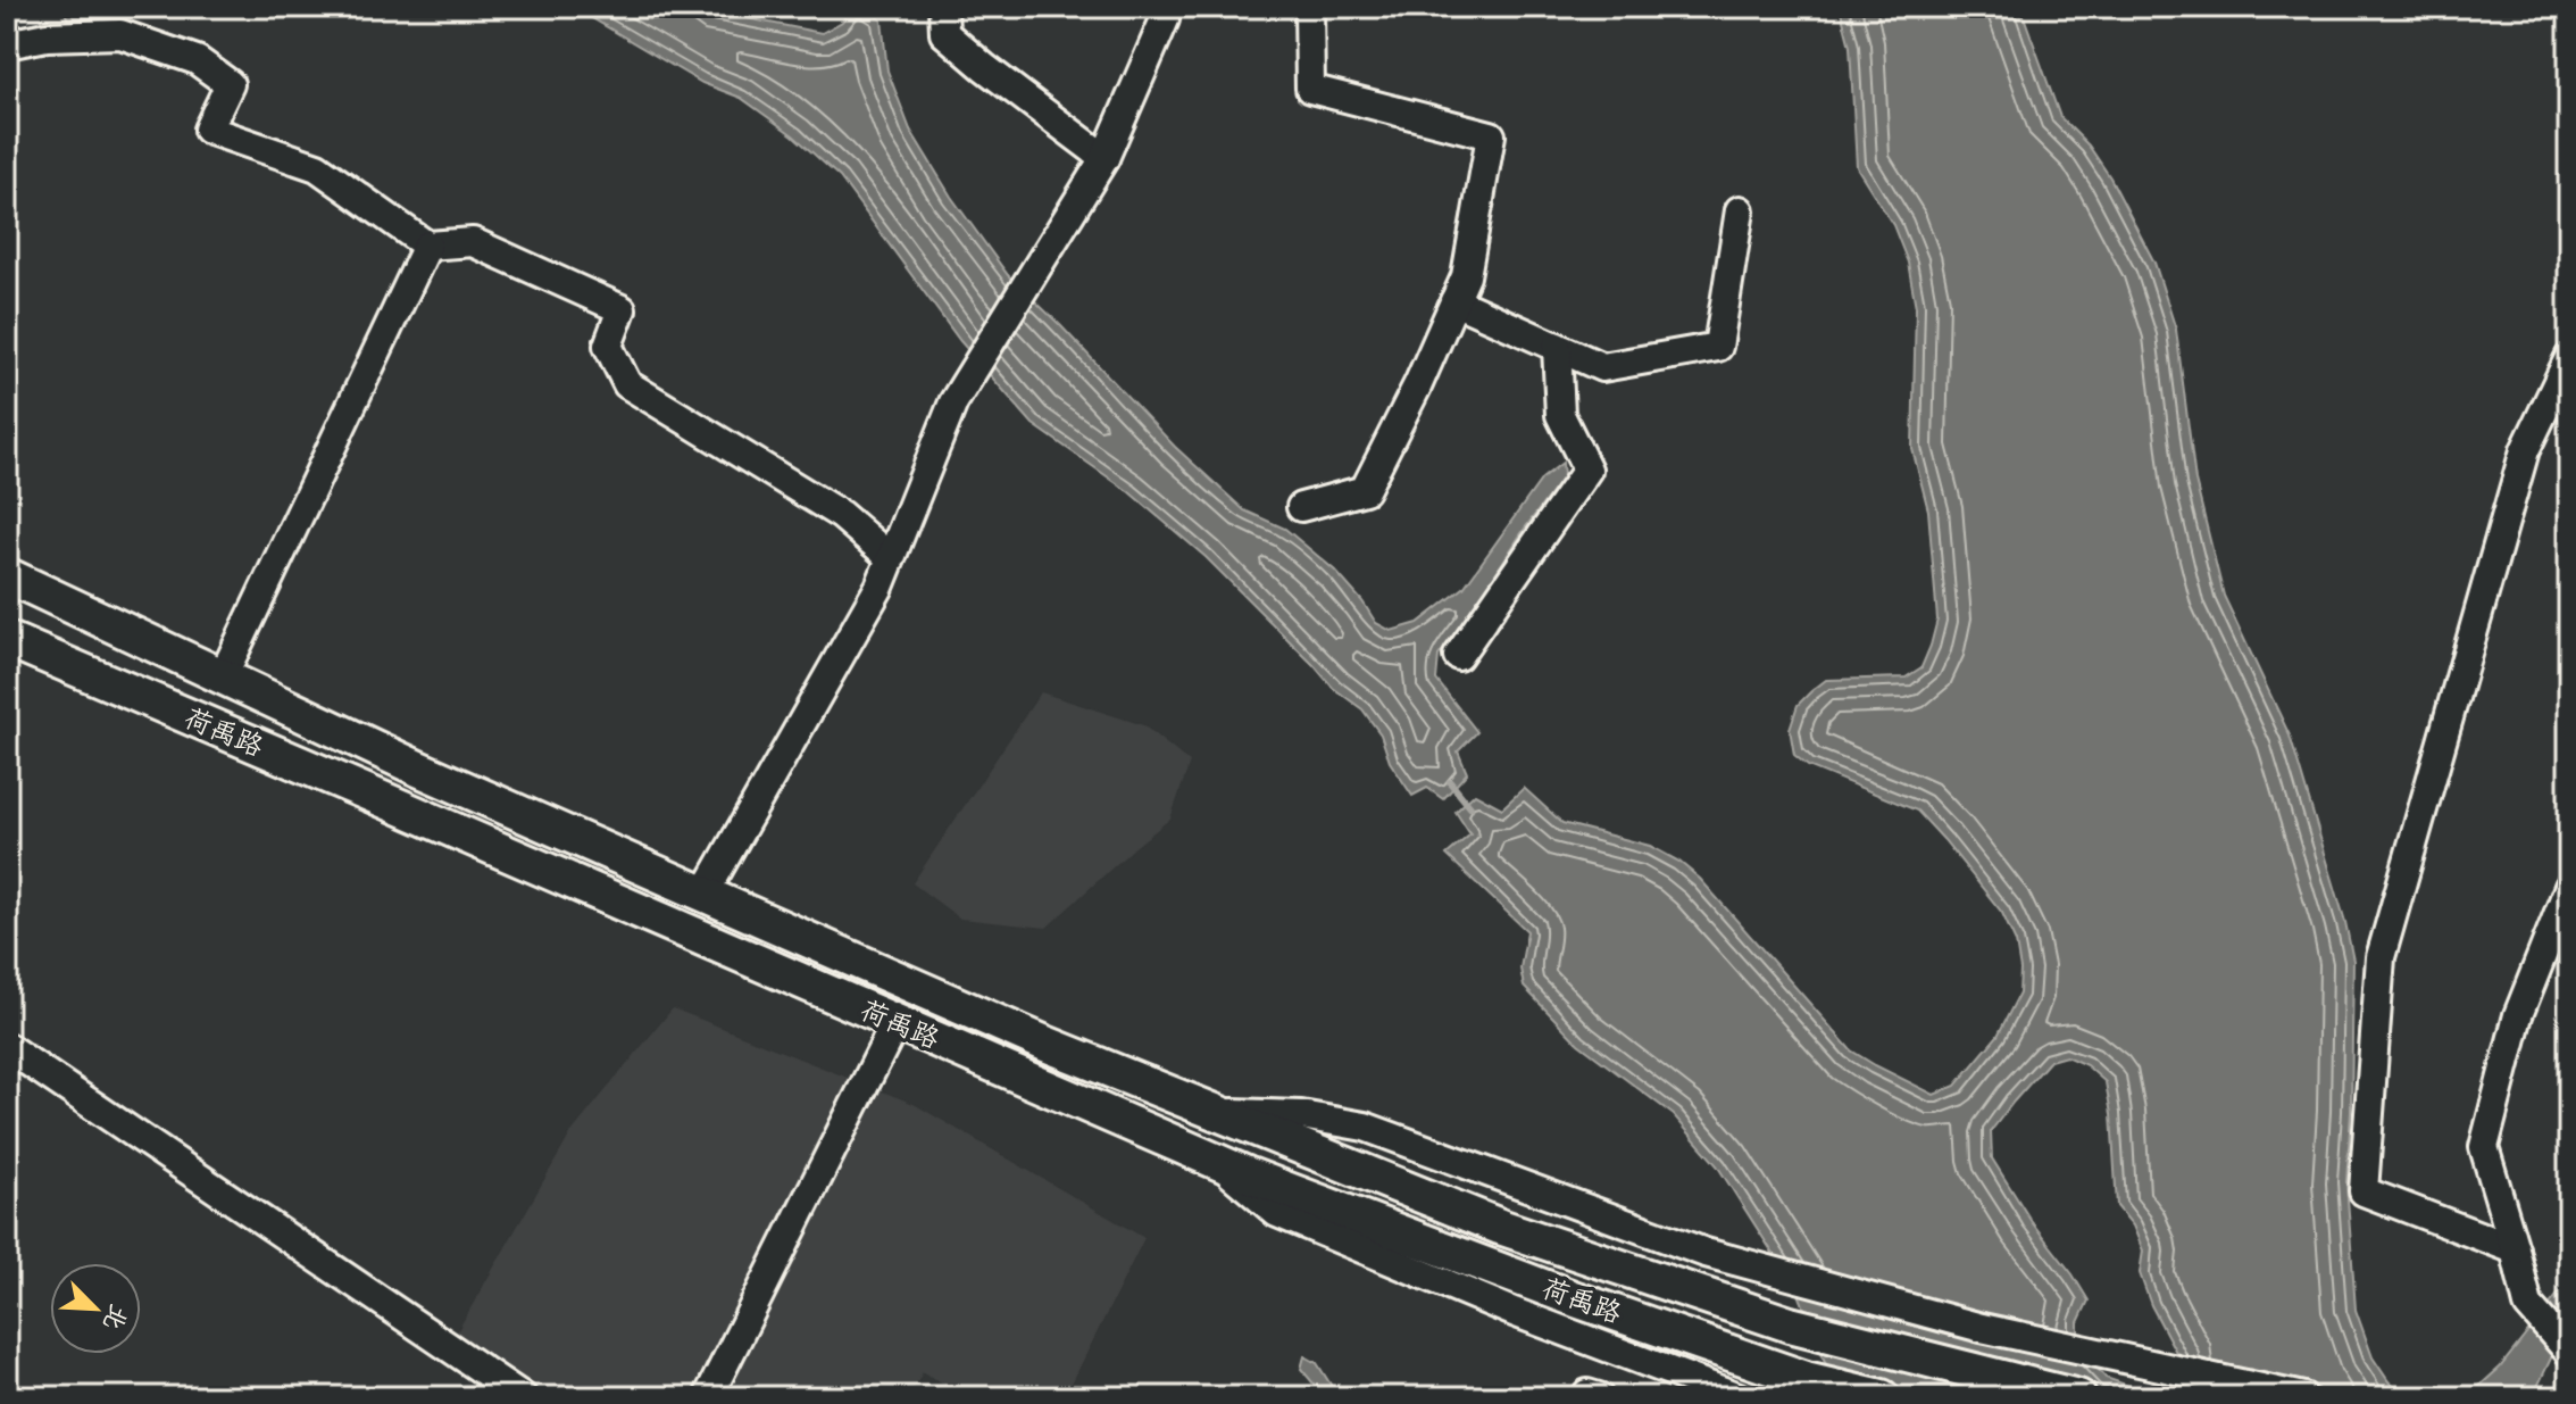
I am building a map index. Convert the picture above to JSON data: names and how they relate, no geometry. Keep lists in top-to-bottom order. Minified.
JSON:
{"streets":{"main road":["荷禹路"]},"north":"bottom right"}
